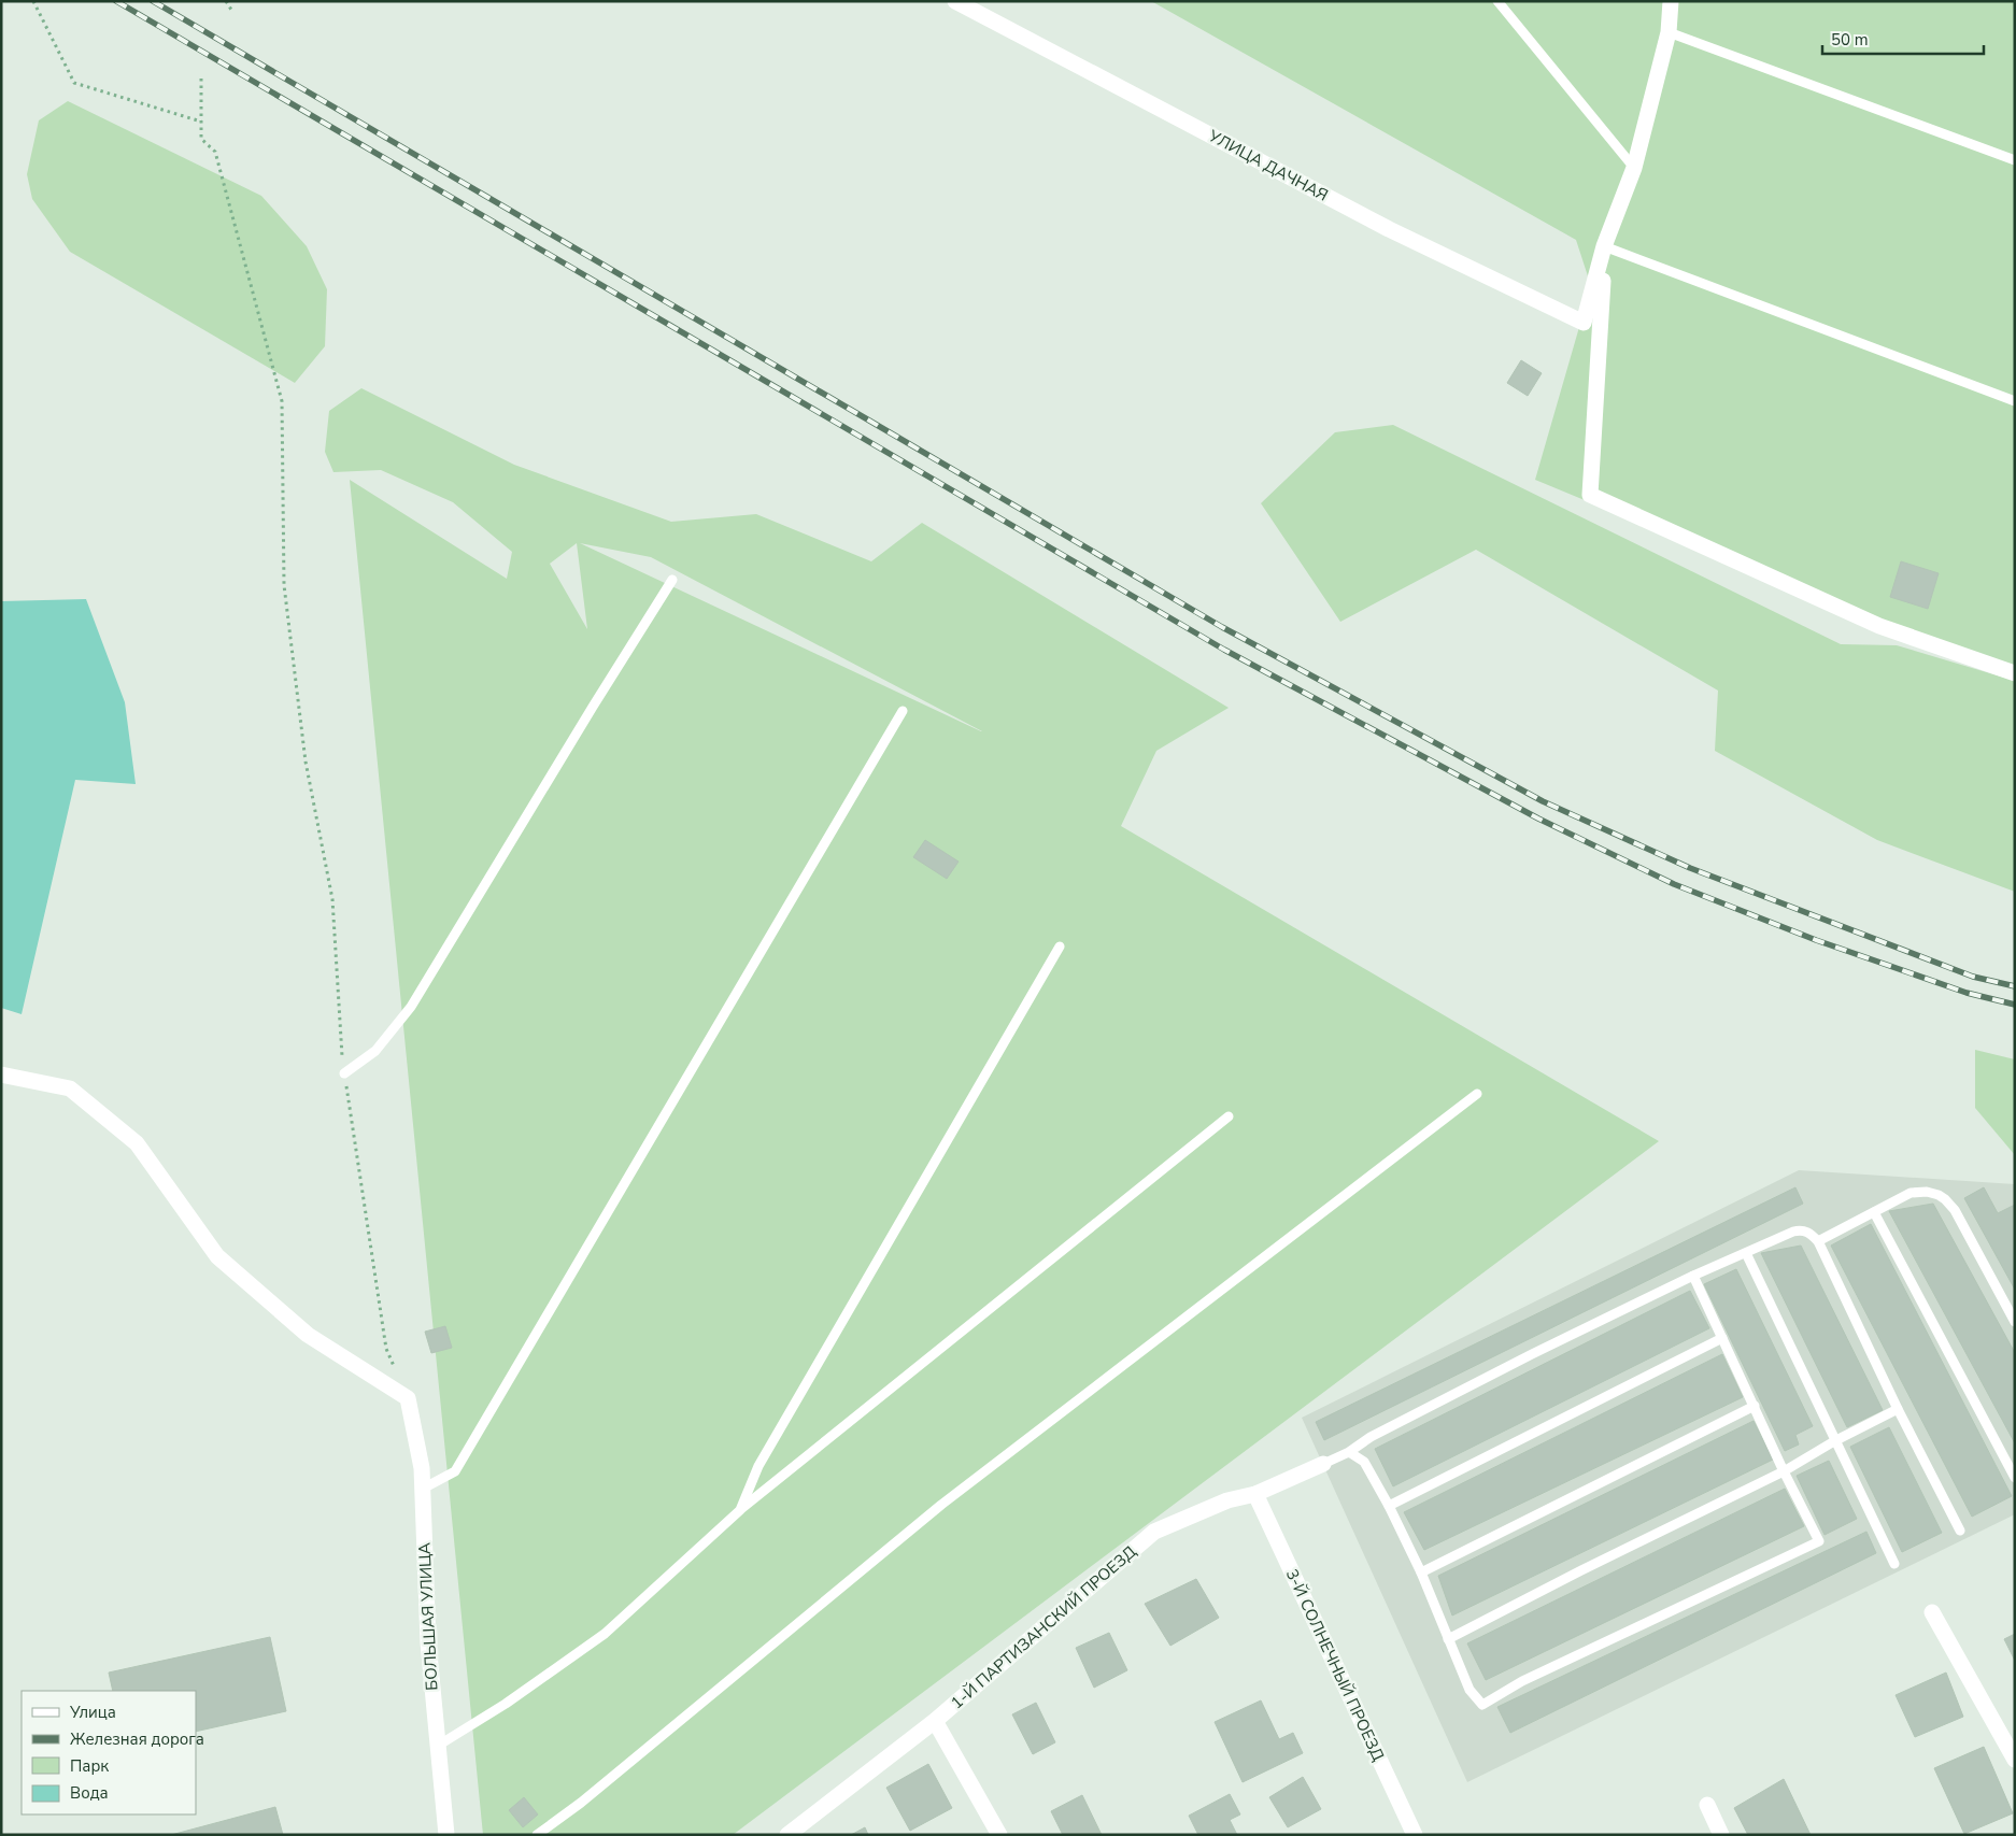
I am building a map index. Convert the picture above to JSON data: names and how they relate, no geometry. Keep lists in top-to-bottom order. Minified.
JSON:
{"streets":{"street":["УЛИЦА ДАЧНАЯ","БОЛЬШАЯ УЛИЦА","1-Й ПАРТИЗАНСКИЙ ПРОЕЗД","3-Й СОЛНЕЧНЫЙ ПРОЕЗД"]},"crossings":[["1-Й ПАРТИЗАНСКИЙ ПРОЕЗД","3-Й СОЛНЕЧНЫЙ ПРОЕЗД"]],"legend":["Улица","Железная дорога","Парк","Вода"],"scale_bar":"50 m"}
